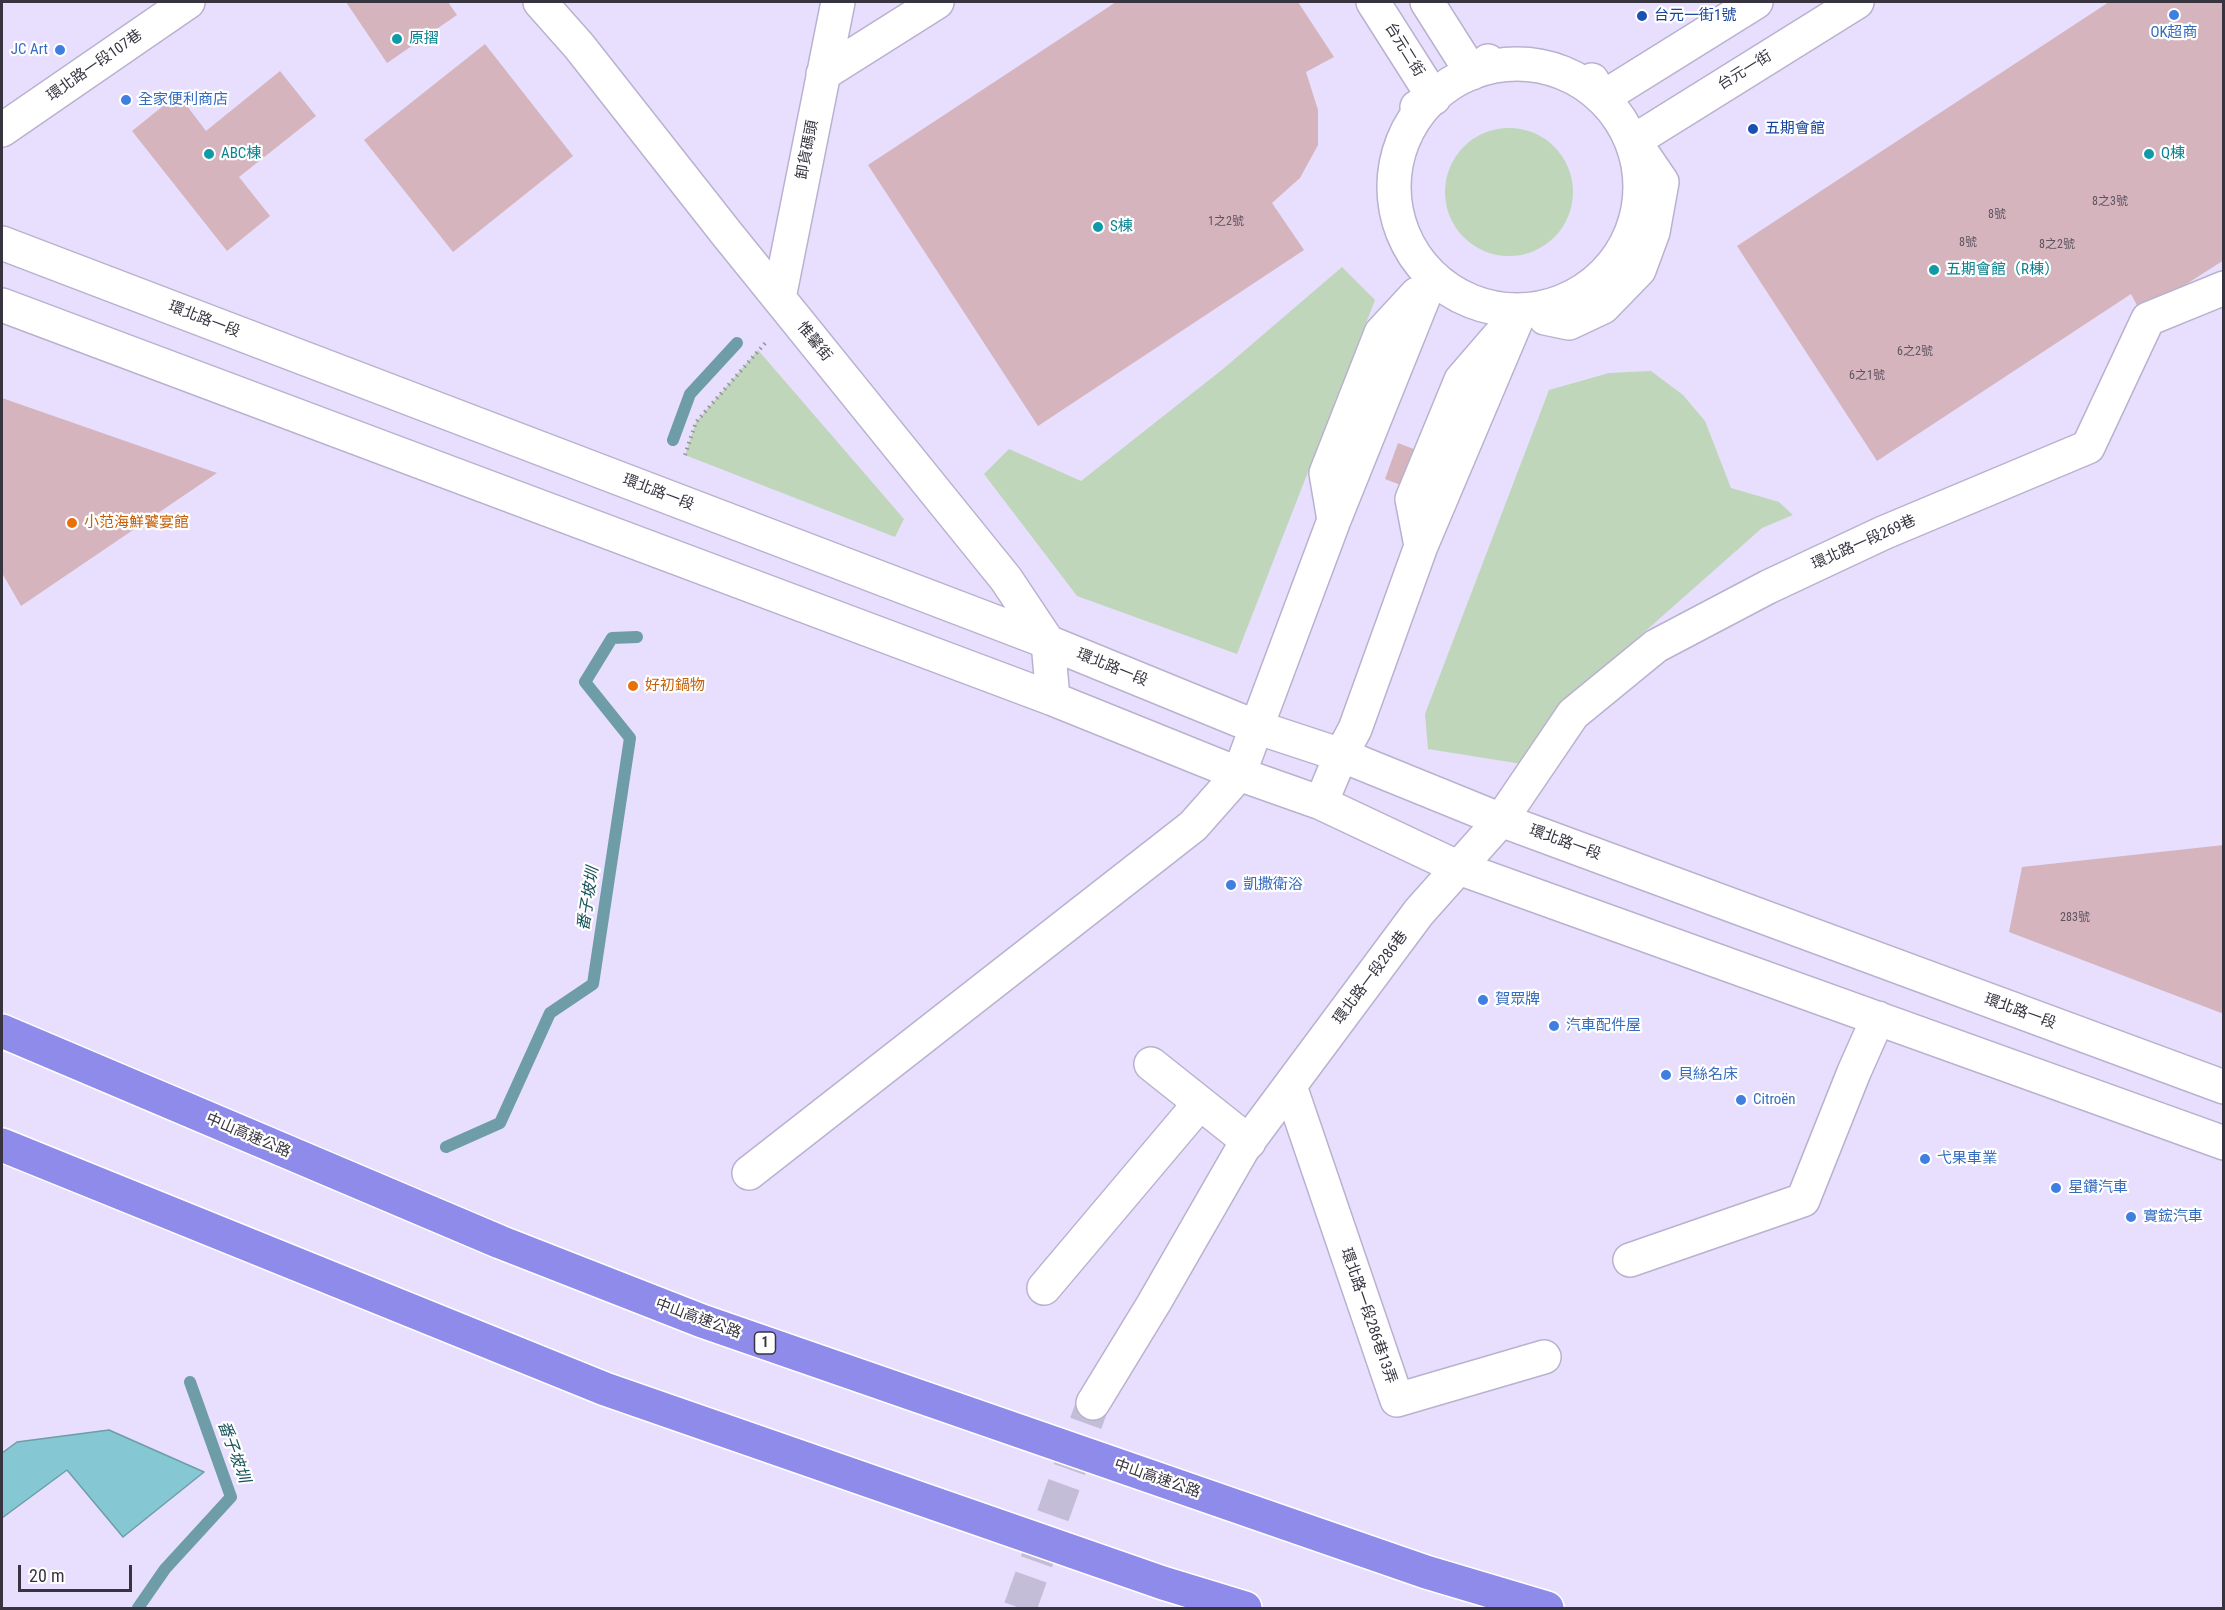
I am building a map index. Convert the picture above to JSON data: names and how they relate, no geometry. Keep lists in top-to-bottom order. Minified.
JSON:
{"streets":{"highway":["中山高速公路","1"],"street":["台元二街","環北路一段107巷","台元一街","卸貨碼頭","環北路一段","惟馨街","環北路一段269巷","環北路一段286巷","環北路一段286巷13弄"]},"crossings":[["卸貨碼頭","惟馨街"],["環北路一段","惟馨街"],["環北路一段","環北路一段269巷"],["環北路一段","環北路一段286巷"],["環北路一段269巷","環北路一段286巷"],["環北路一段286巷","環北路一段286巷13弄"]],"water":["番子坡圳"],"places":["OK超商","台元一街1號","原摺","JC Art","全家便利商店","五期會館","ABC棟","Q棟","S棟","五期會館（R棟）","小范海鮮饕宴館","好初鍋物","凱撒衛浴","賀眾牌","汽車配件屋","貝絲名床","Citroën","弋果車業","星鑽汽車","實鋐汽車"],"house_numbers":["8之3號","8號","1之2號","8號","8之2號","6之2號","6之1號","283號"],"scale_bar":"20 m"}
